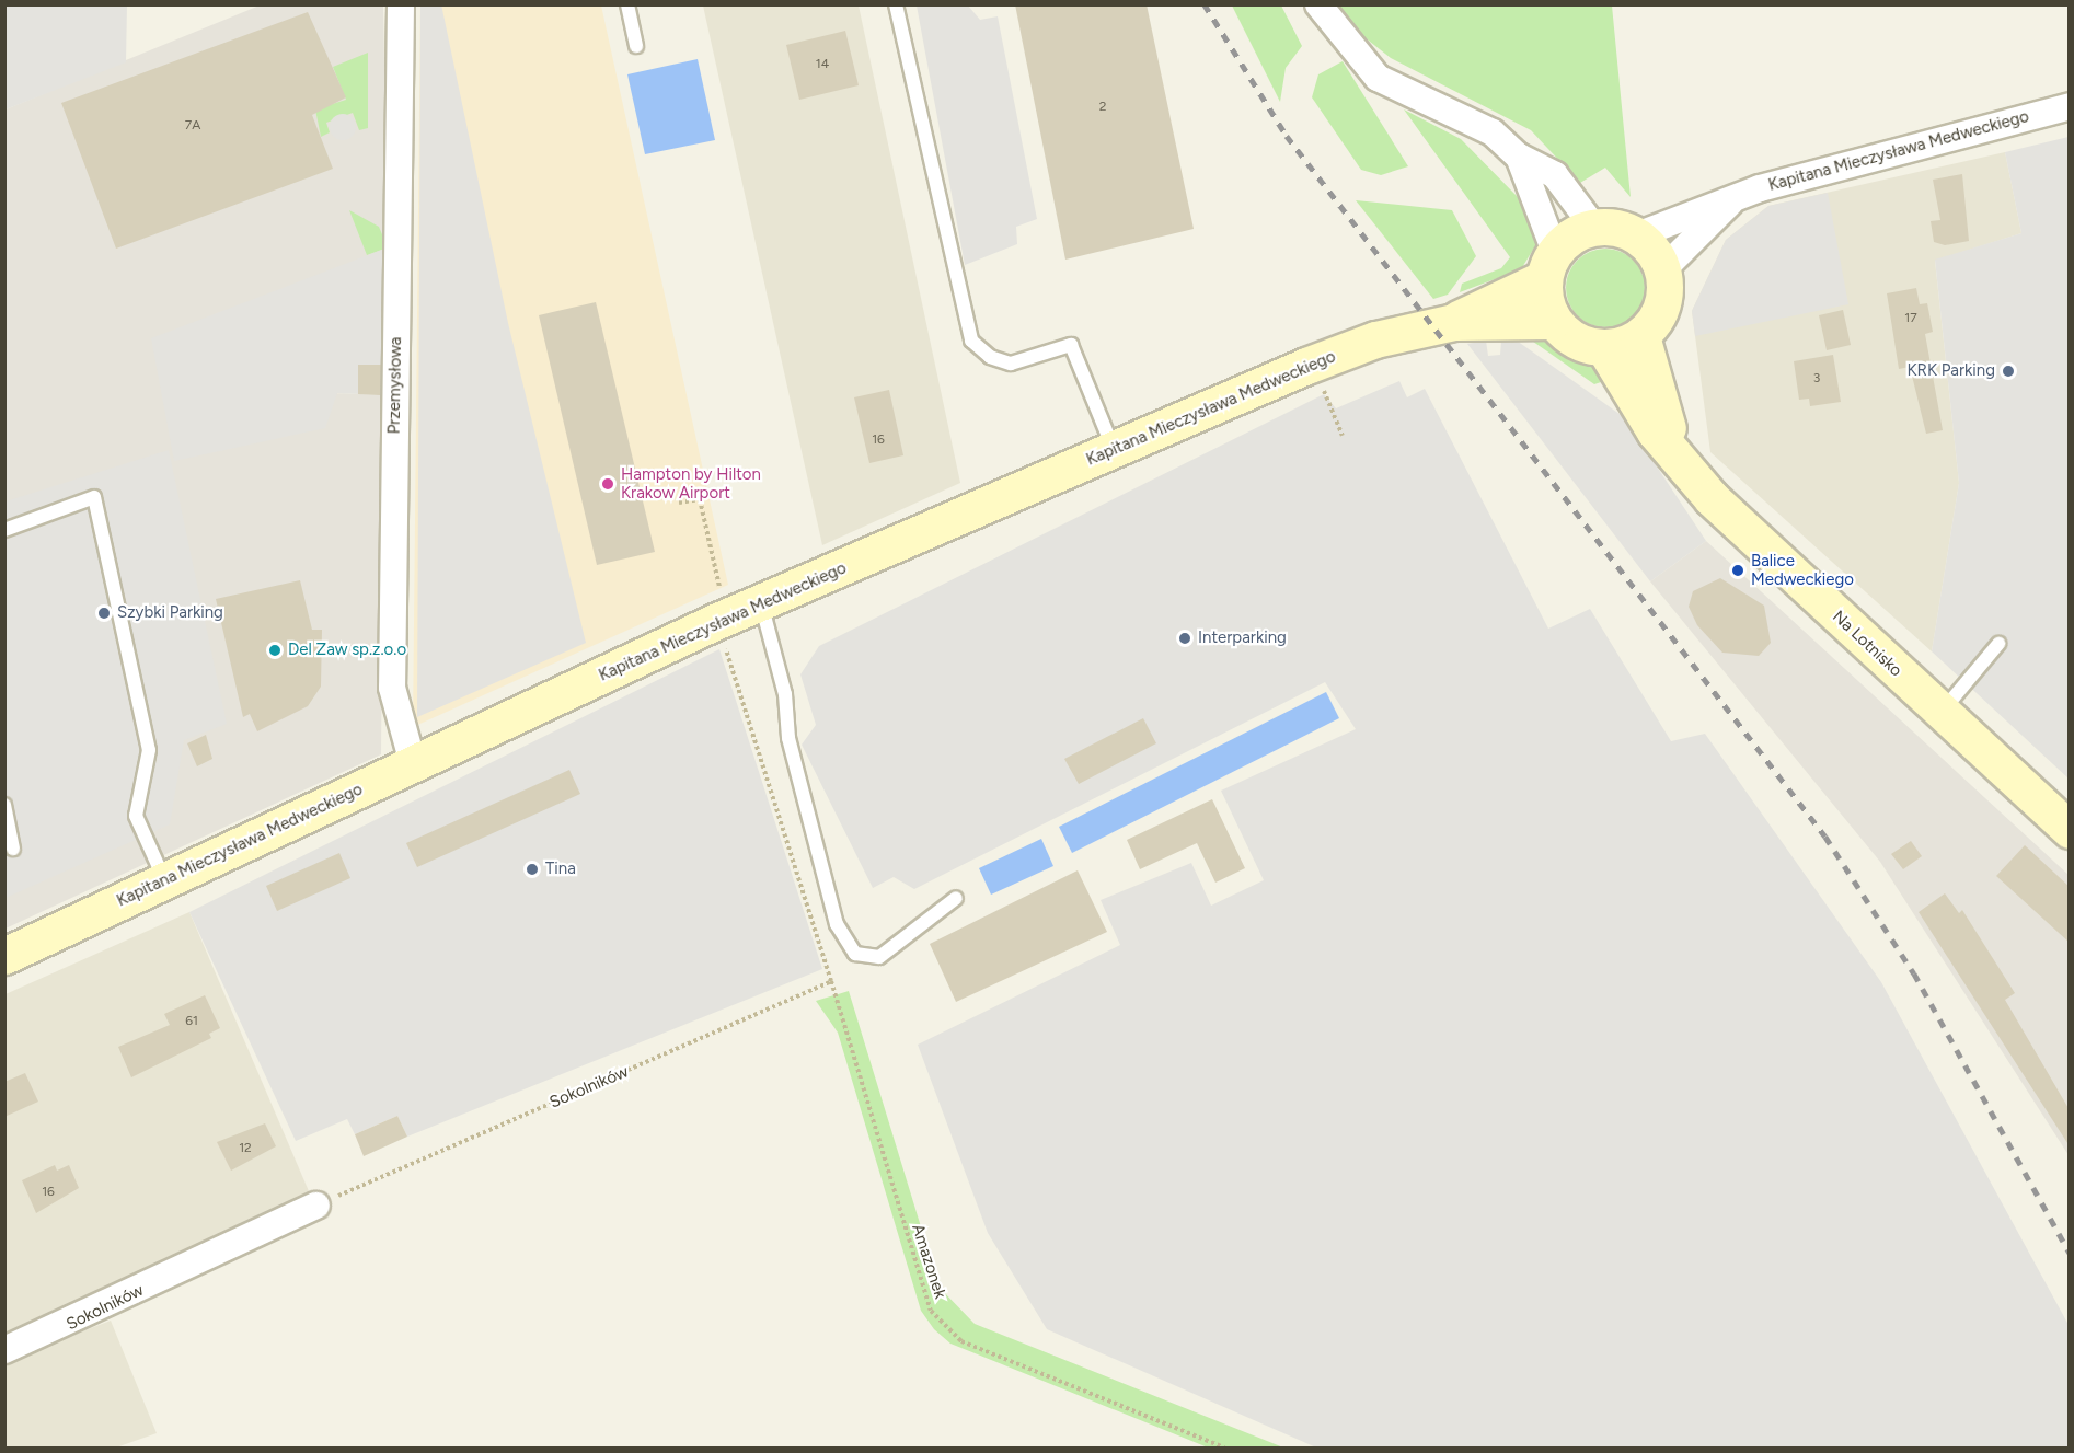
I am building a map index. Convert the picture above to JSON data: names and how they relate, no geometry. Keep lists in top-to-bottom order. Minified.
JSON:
{"streets":{"main road":["Kapitana Mieczysława Medweckiego","Na Lotnisko"],"street":["Przemysłowa","Sokolników"],"path":["Amazonek"]},"crossings":[["Kapitana Mieczysława Medweckiego","Przemysłowa"],["Kapitana Mieczysława Medweckiego","Na Lotnisko"],["Sokolników","Amazonek"]],"places":["KRK Parking","Hampton by Hilton Krakow Airport","Balice Medweckiego","Szybki Parking","Interparking","Del Zaw sp.z.o.o","Tina"],"house_numbers":["14","2","7A","17","3","16","61","12","16"]}
